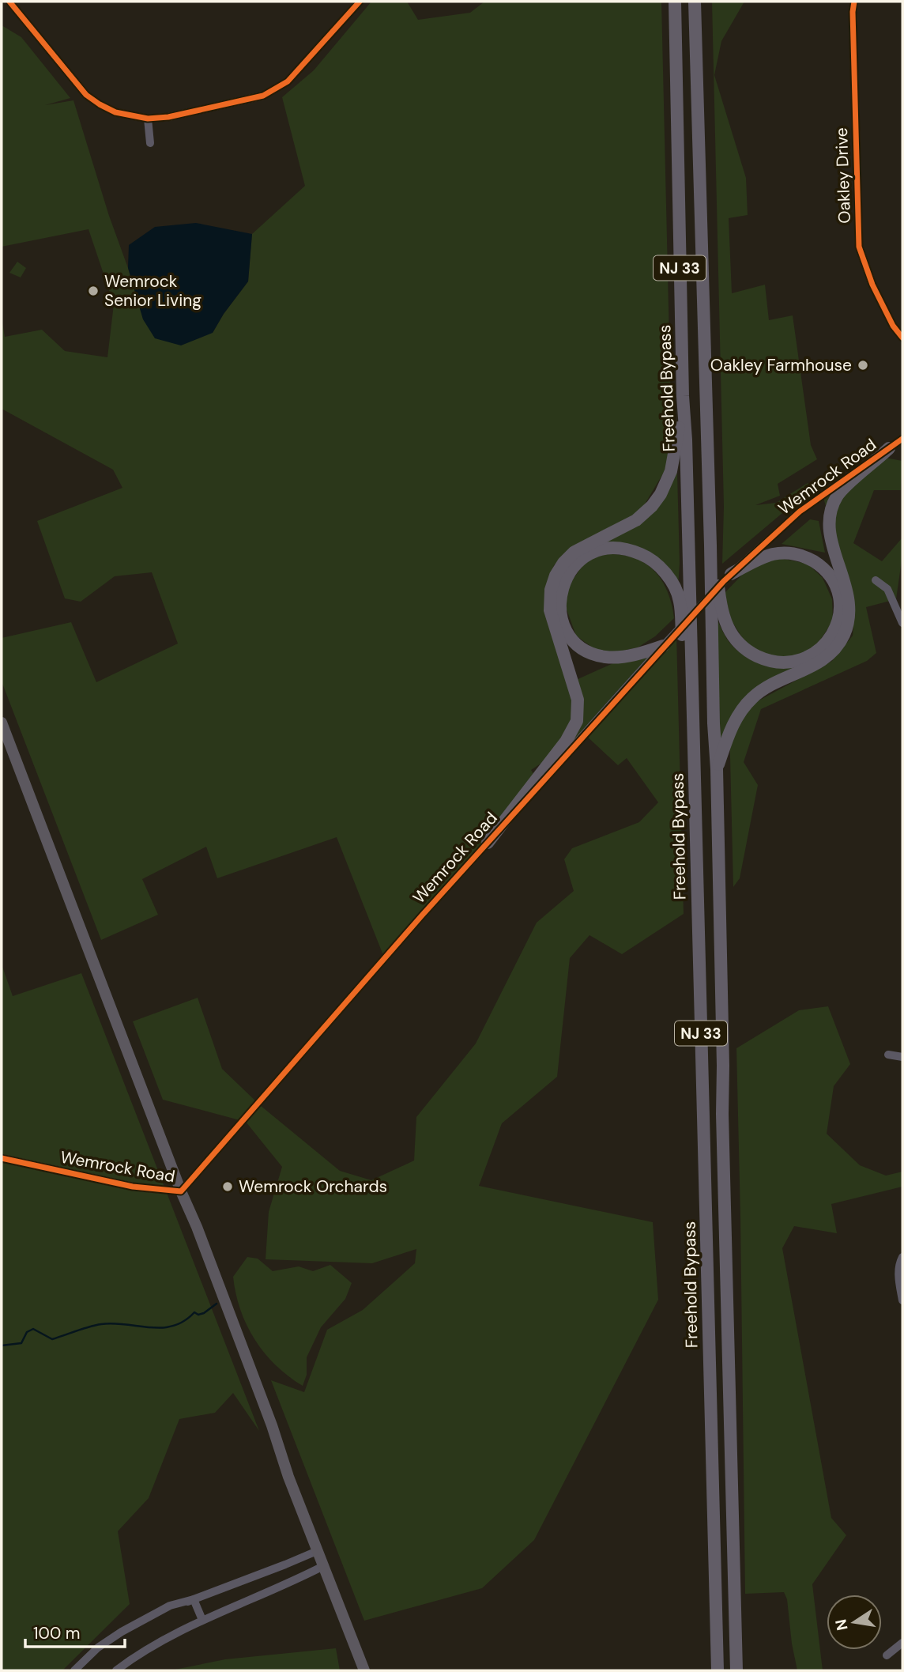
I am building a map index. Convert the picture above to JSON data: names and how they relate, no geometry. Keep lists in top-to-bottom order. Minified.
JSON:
{"streets":{"highway":["NJ 33","Freehold Bypass"],"street":["Oakley Drive","Wemrock Road"]},"places":["Wemrock Senior Living","Oakley Farmhouse","Wemrock Orchards"],"scale_bar":"100 m","north":"left"}
